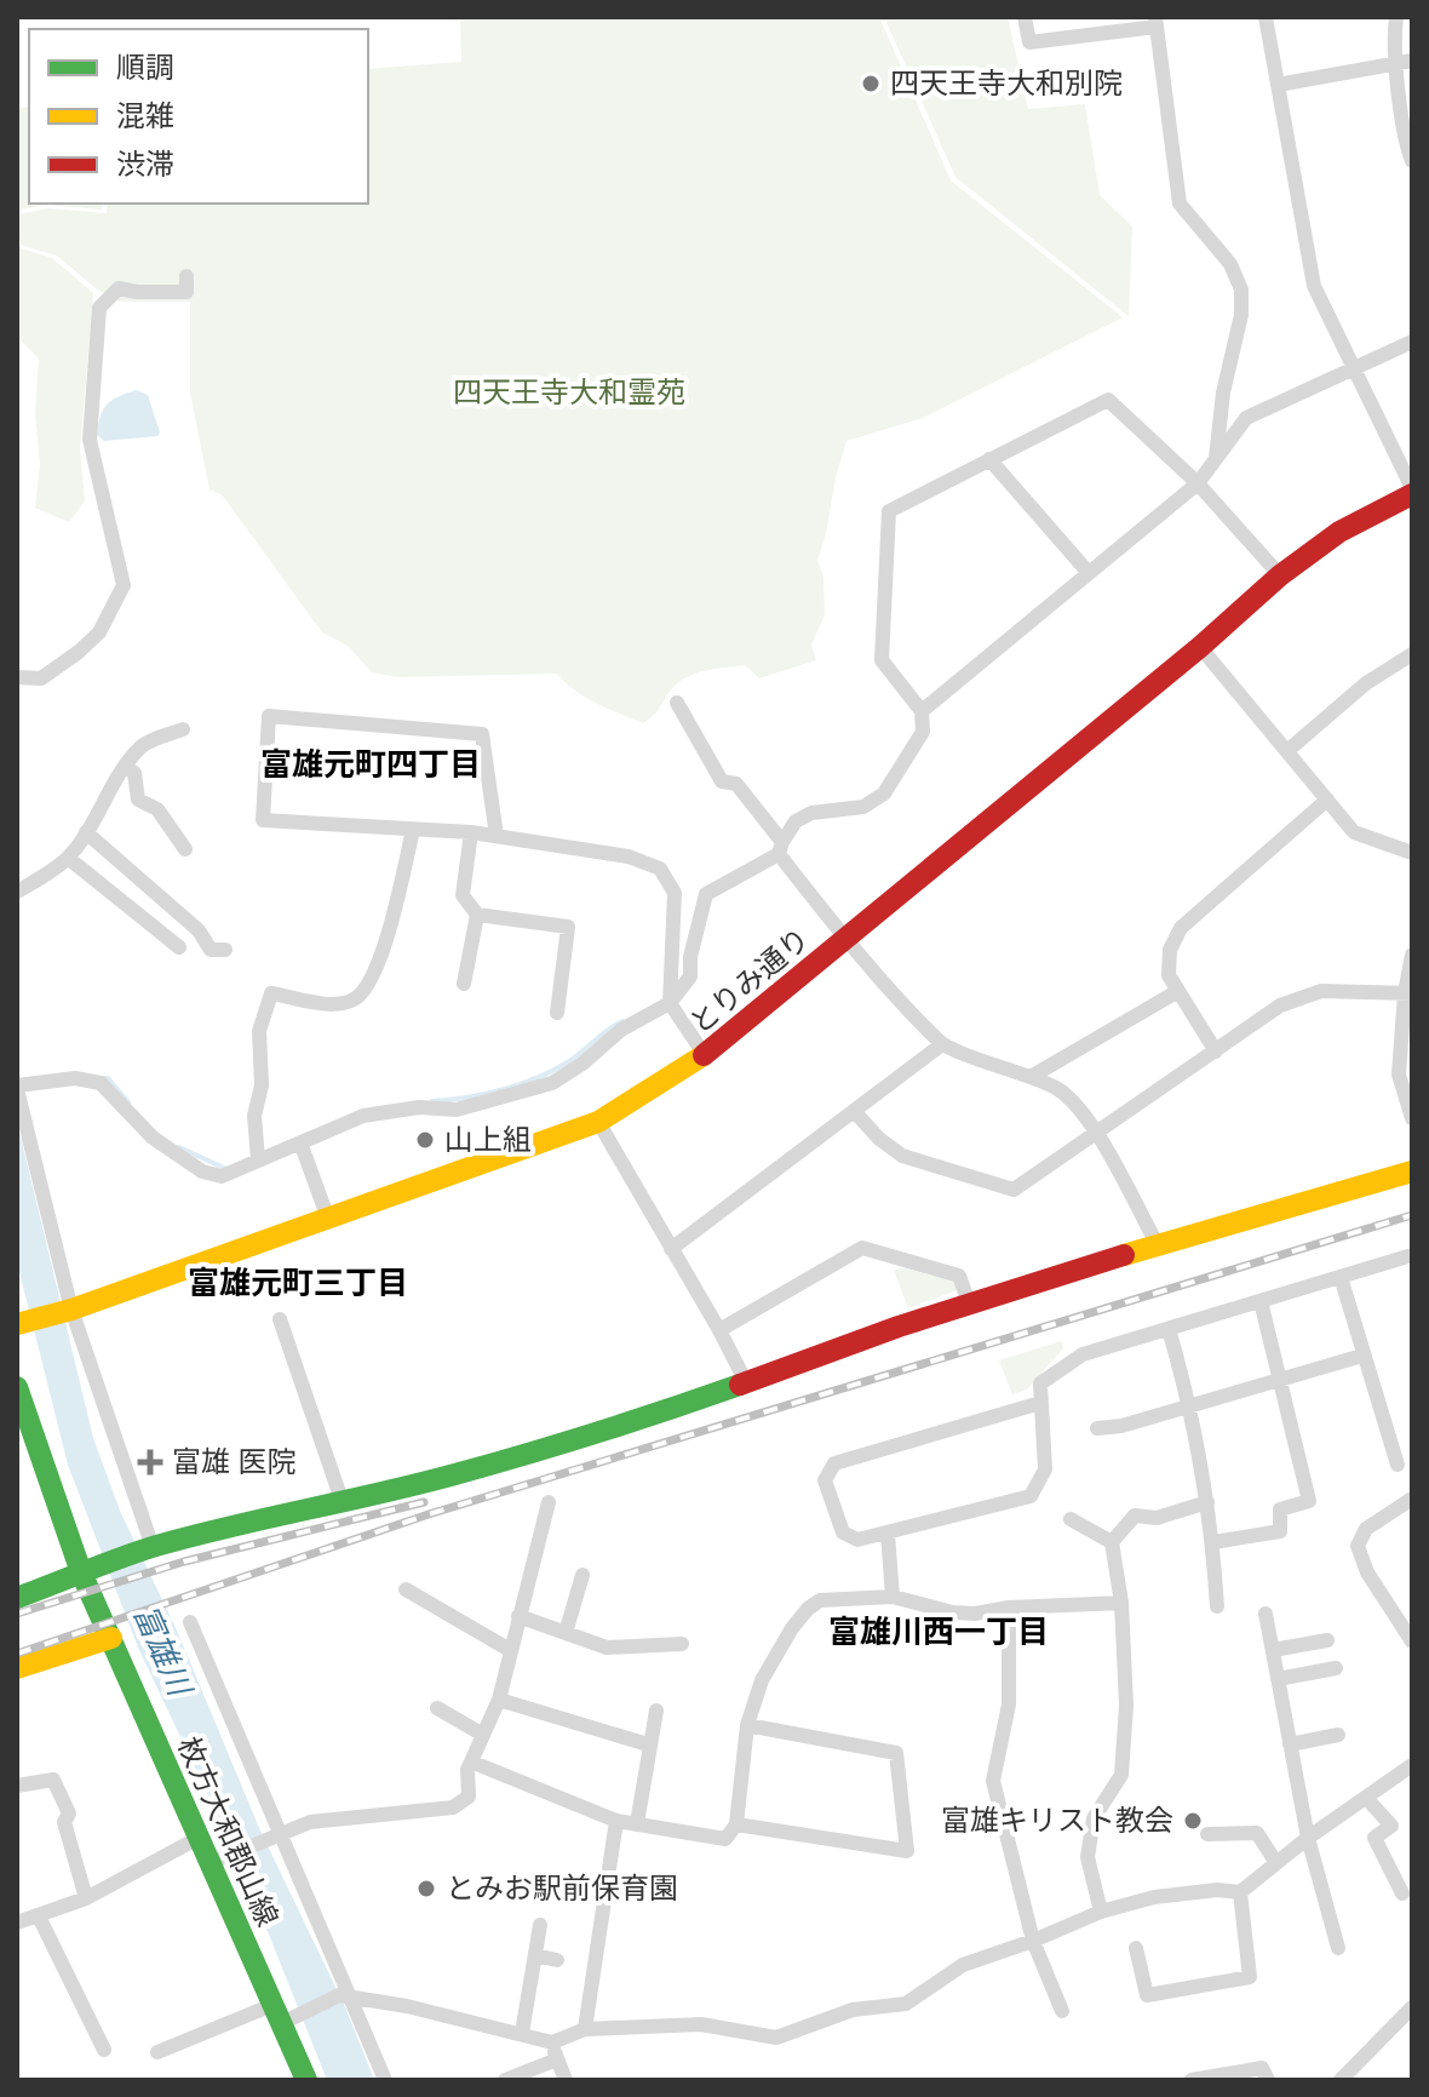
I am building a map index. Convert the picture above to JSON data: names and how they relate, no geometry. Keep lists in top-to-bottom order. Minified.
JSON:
{"streets":{"street":["とりみ通り","枚方大和郡山線"]},"districts":["富雄元町四丁目","富雄元町三丁目","富雄川西一丁目"],"water":["富雄川"],"parks":["四天王寺大和霊苑"],"places":{"other":["四天王寺大和別院","山上組","富雄キリスト教会","とみお駅前保育園"],"health":["富雄 医院"]},"legend":["順調","混雑","渋滞"]}
